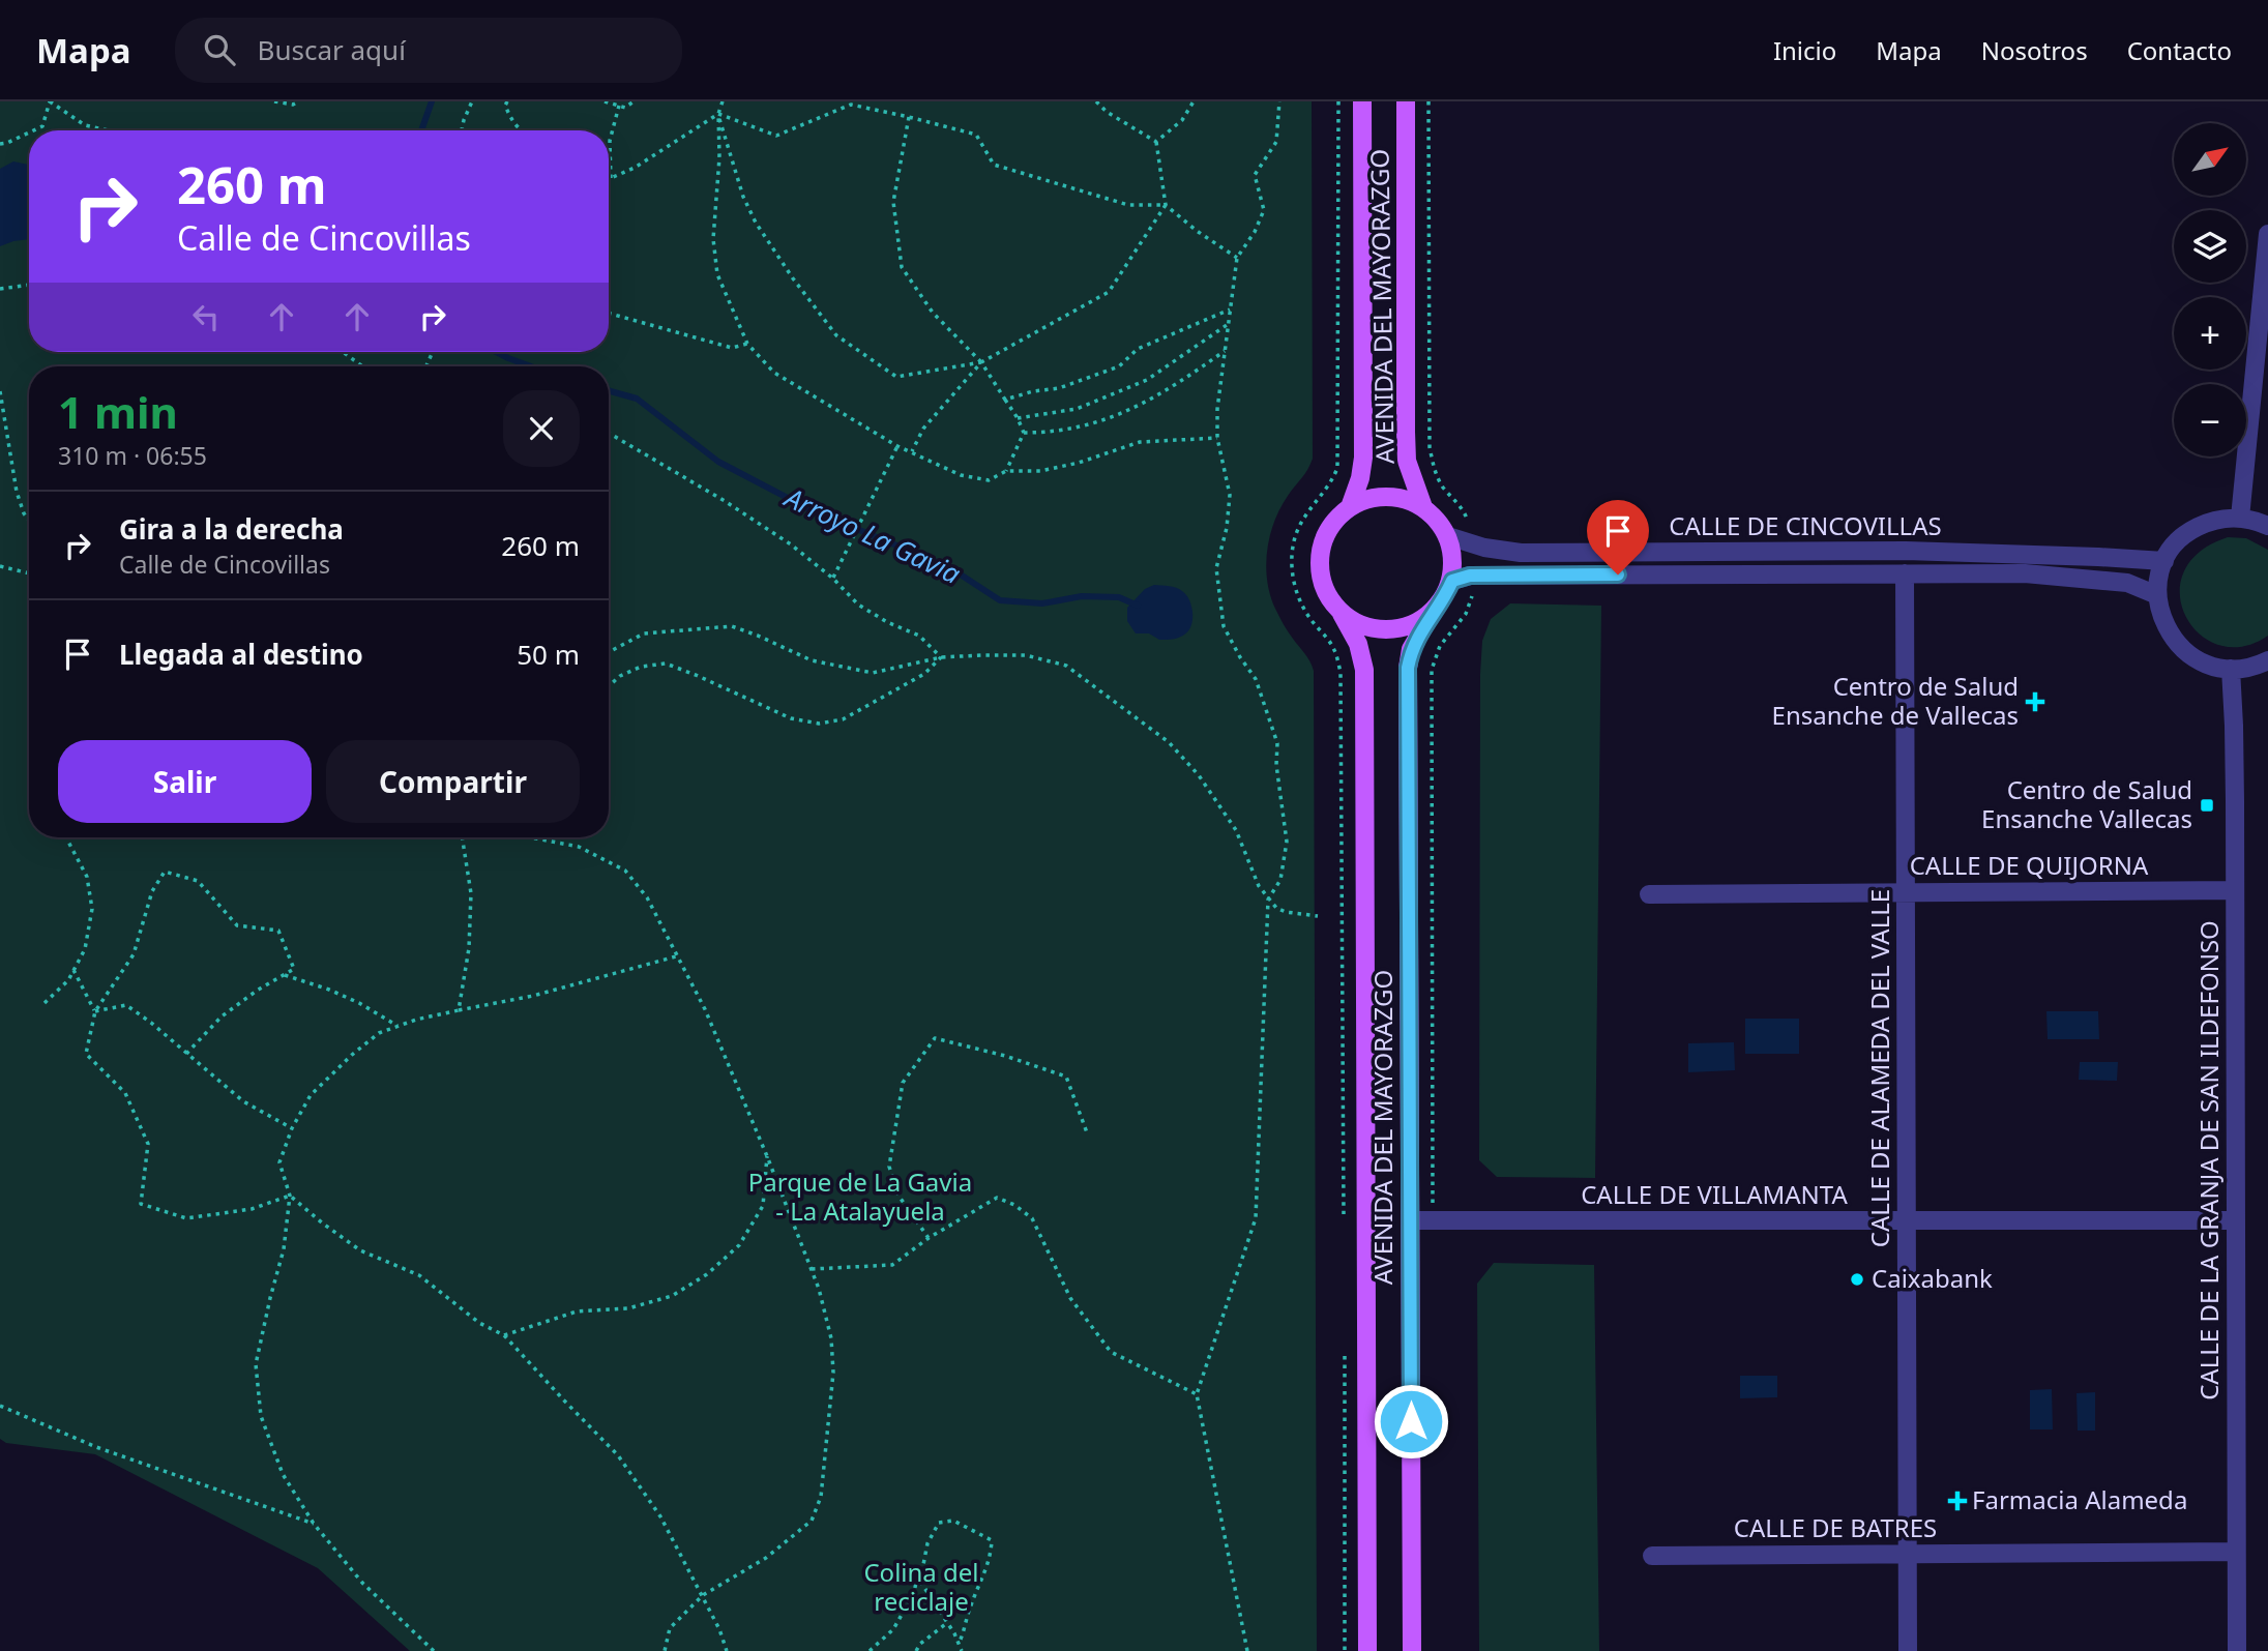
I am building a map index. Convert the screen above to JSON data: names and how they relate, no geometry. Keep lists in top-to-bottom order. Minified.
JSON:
{"streets":{"main road":["AVENIDA DEL MAYORAZGO"],"street":["CALLE DE CINCOVILLAS","CALLE DE QUIJORNA","CALLE DE ALAMEDA DEL VALLE","CALLE DE LA GRANJA DE SAN ILDEFONSO","CALLE DE VILLAMANTA","CALLE DE BATRES"]},"crossings":[["AVENIDA DEL MAYORAZGO","CALLE DE CINCOVILLAS"],["AVENIDA DEL MAYORAZGO","CALLE DE VILLAMANTA"],["CALLE DE CINCOVILLAS","CALLE DE ALAMEDA DEL VALLE"],["CALLE DE QUIJORNA","CALLE DE ALAMEDA DEL VALLE"],["CALLE DE QUIJORNA","CALLE DE LA GRANJA DE SAN ILDEFONSO"],["CALLE DE ALAMEDA DEL VALLE","CALLE DE VILLAMANTA"],["CALLE DE ALAMEDA DEL VALLE","CALLE DE BATRES"],["CALLE DE LA GRANJA DE SAN ILDEFONSO","CALLE DE VILLAMANTA"],["CALLE DE LA GRANJA DE SAN ILDEFONSO","CALLE DE BATRES"]],"water":["Arroyo La Gavia"],"parks":["Parque de La Gavia - La Atalayuela","Colina del reciclaje"],"places":{"health":["Centro de Salud Ensanche de Vallecas","Farmacia Alameda"],"transit":["Centro de Salud Ensanche Vallecas"],"other":["Caixabank"]},"north":"top right","page":{"header":"Mapa","search":"Buscar aquí","nav":["Inicio","Mapa","Nosotros","Contacto"],"map_buttons":["+","−"],"turn":["260 m","Calle de Cincovillas"],"heading":["1 min","310 m · 06:55"],"list":[{"name":"Gira a la derecha","note":"Calle de Cincovillas","value":"260 m"},{"name":"Llegada al destino","value":"50 m"}],"buttons":["Salir","Compartir"]}}
